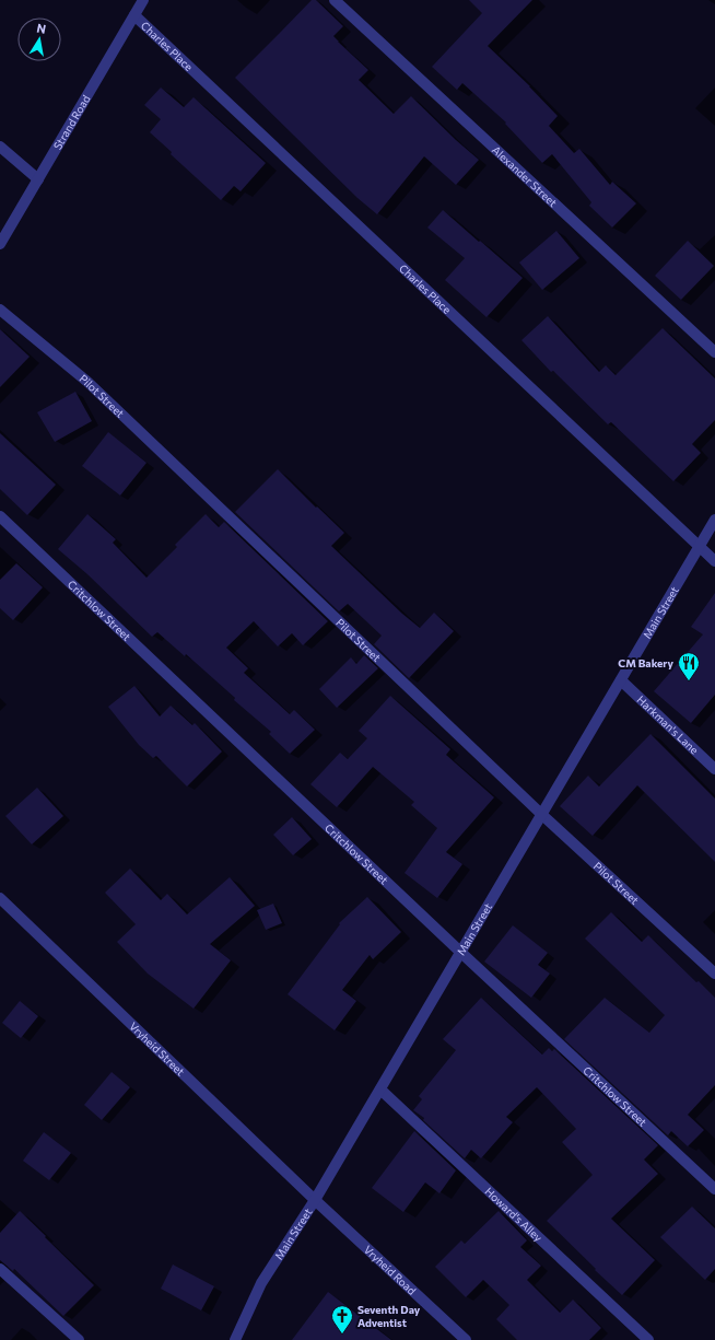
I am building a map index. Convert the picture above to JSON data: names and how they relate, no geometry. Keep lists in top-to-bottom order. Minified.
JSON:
{"streets":{"street":["Charles Place","Strand Road","Alexander Street","Pilot Street","Critchlow Street","Main Street","Harkman's Lane","Vryheid Street","Howard's Alley","Vryheid Road"]},"crossings":[["Charles Place","Strand Road"],["Charles Place","Main Street"],["Pilot Street","Main Street"],["Critchlow Street","Main Street"],["Main Street","Harkman's Lane"],["Main Street","Vryheid Street"],["Main Street","Howard's Alley"],["Main Street","Vryheid Road"],["Vryheid Street","Vryheid Road"]],"places":{"restaurant":["CM Bakery"],"church":["Seventh Day Adventist"]},"north":"top"}
